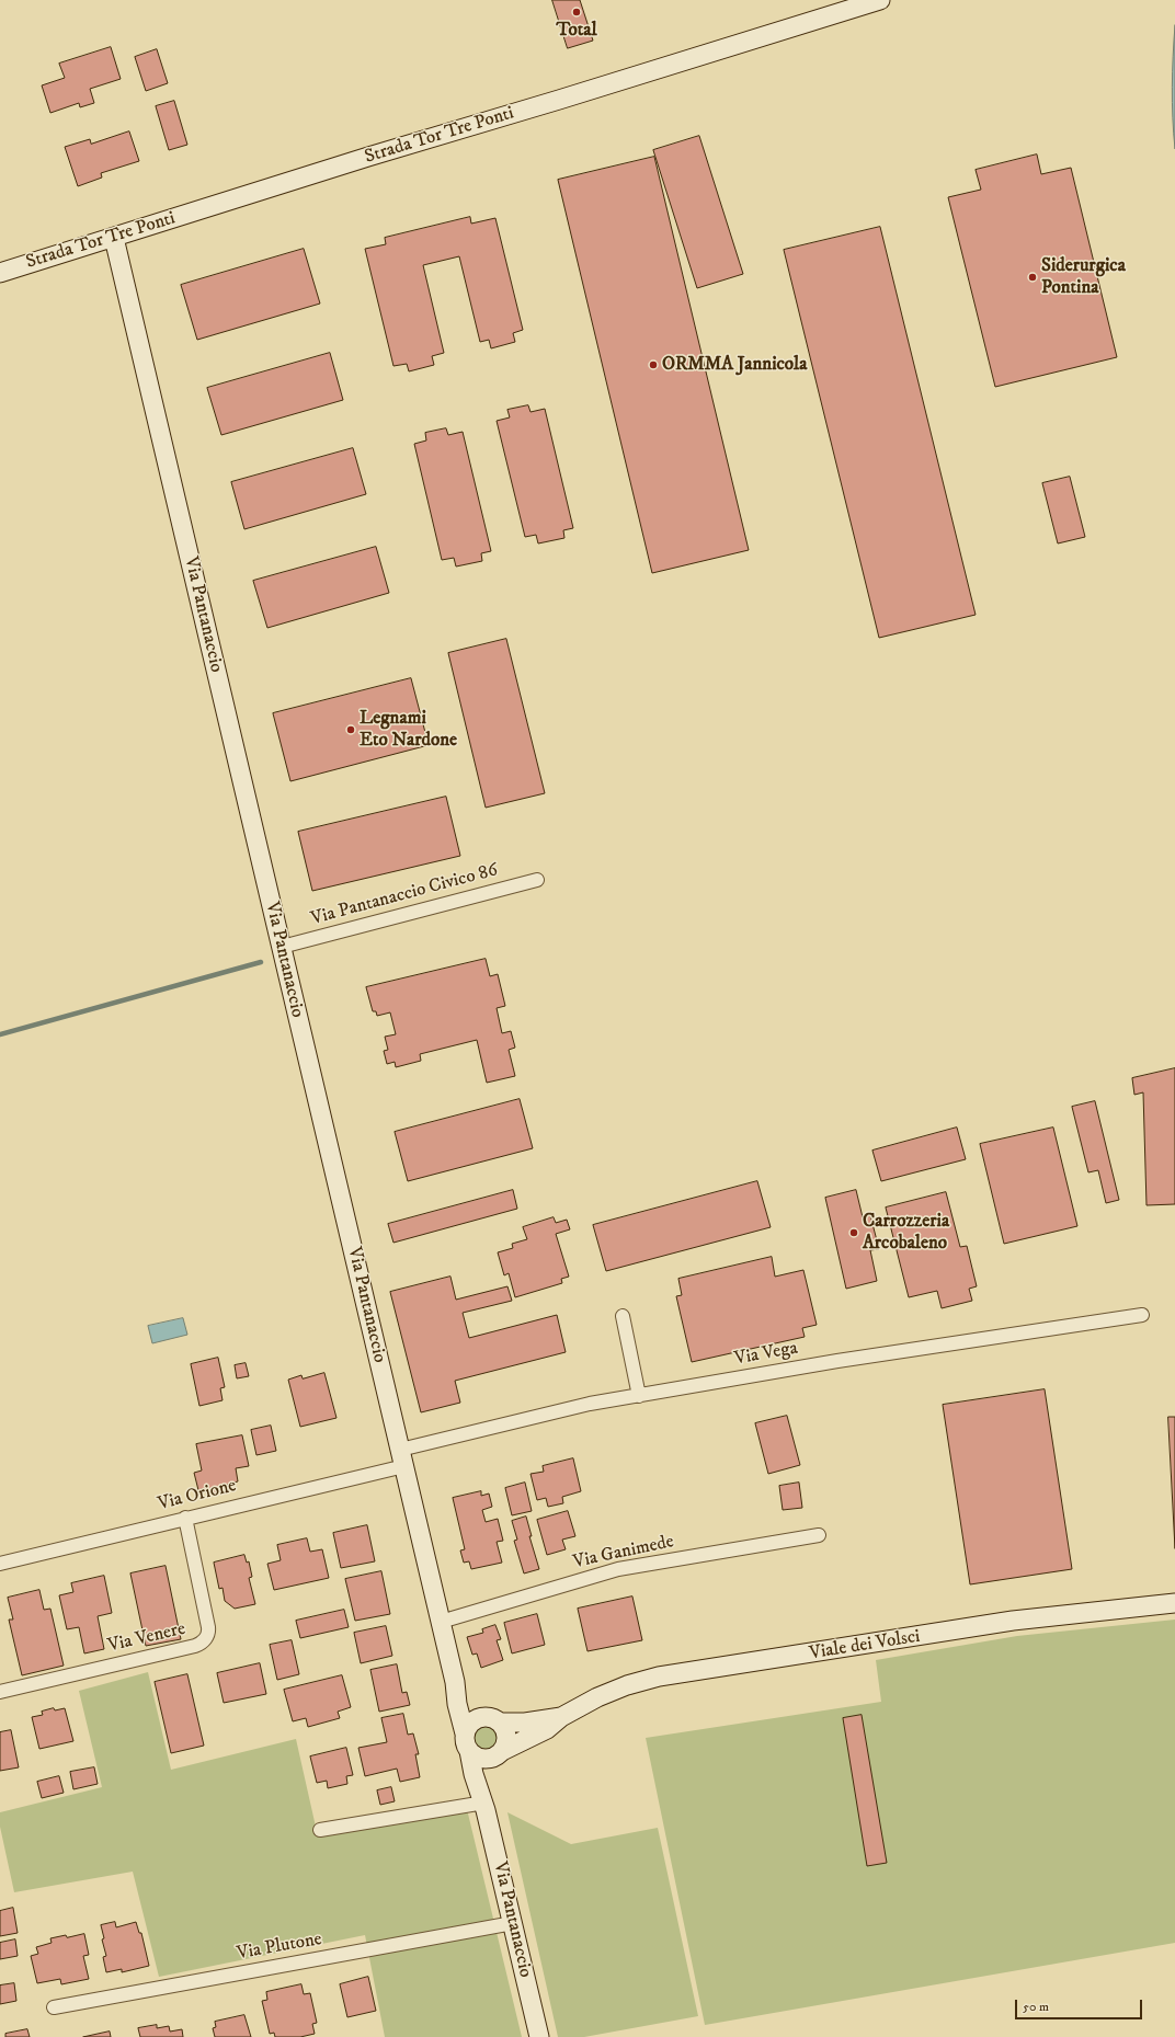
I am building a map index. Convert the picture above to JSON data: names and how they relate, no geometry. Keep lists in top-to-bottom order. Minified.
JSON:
{"streets":{"street":["Strada Tor Tre Ponti","Via Pantanaccio","Via Pantanaccio Civico 86","Via Vega","Via Orione","Via Ganimede","Via Venere","Viale dei Volsci","Via Plutone"]},"crossings":[["Strada Tor Tre Ponti","Via Pantanaccio"],["Via Pantanaccio","Via Pantanaccio Civico 86"],["Via Pantanaccio","Via Vega"],["Via Pantanaccio","Via Orione"],["Via Pantanaccio","Via Ganimede"],["Via Pantanaccio","Viale dei Volsci"],["Via Pantanaccio","Via Plutone"],["Via Vega","Via Orione"],["Via Orione","Via Venere"]],"places":["Total","Siderurgica Pontina","ORMMA Jannicola","Legnami Eto Nardone","Carrozzeria Arcobaleno"],"scale_bar":"50 m"}
